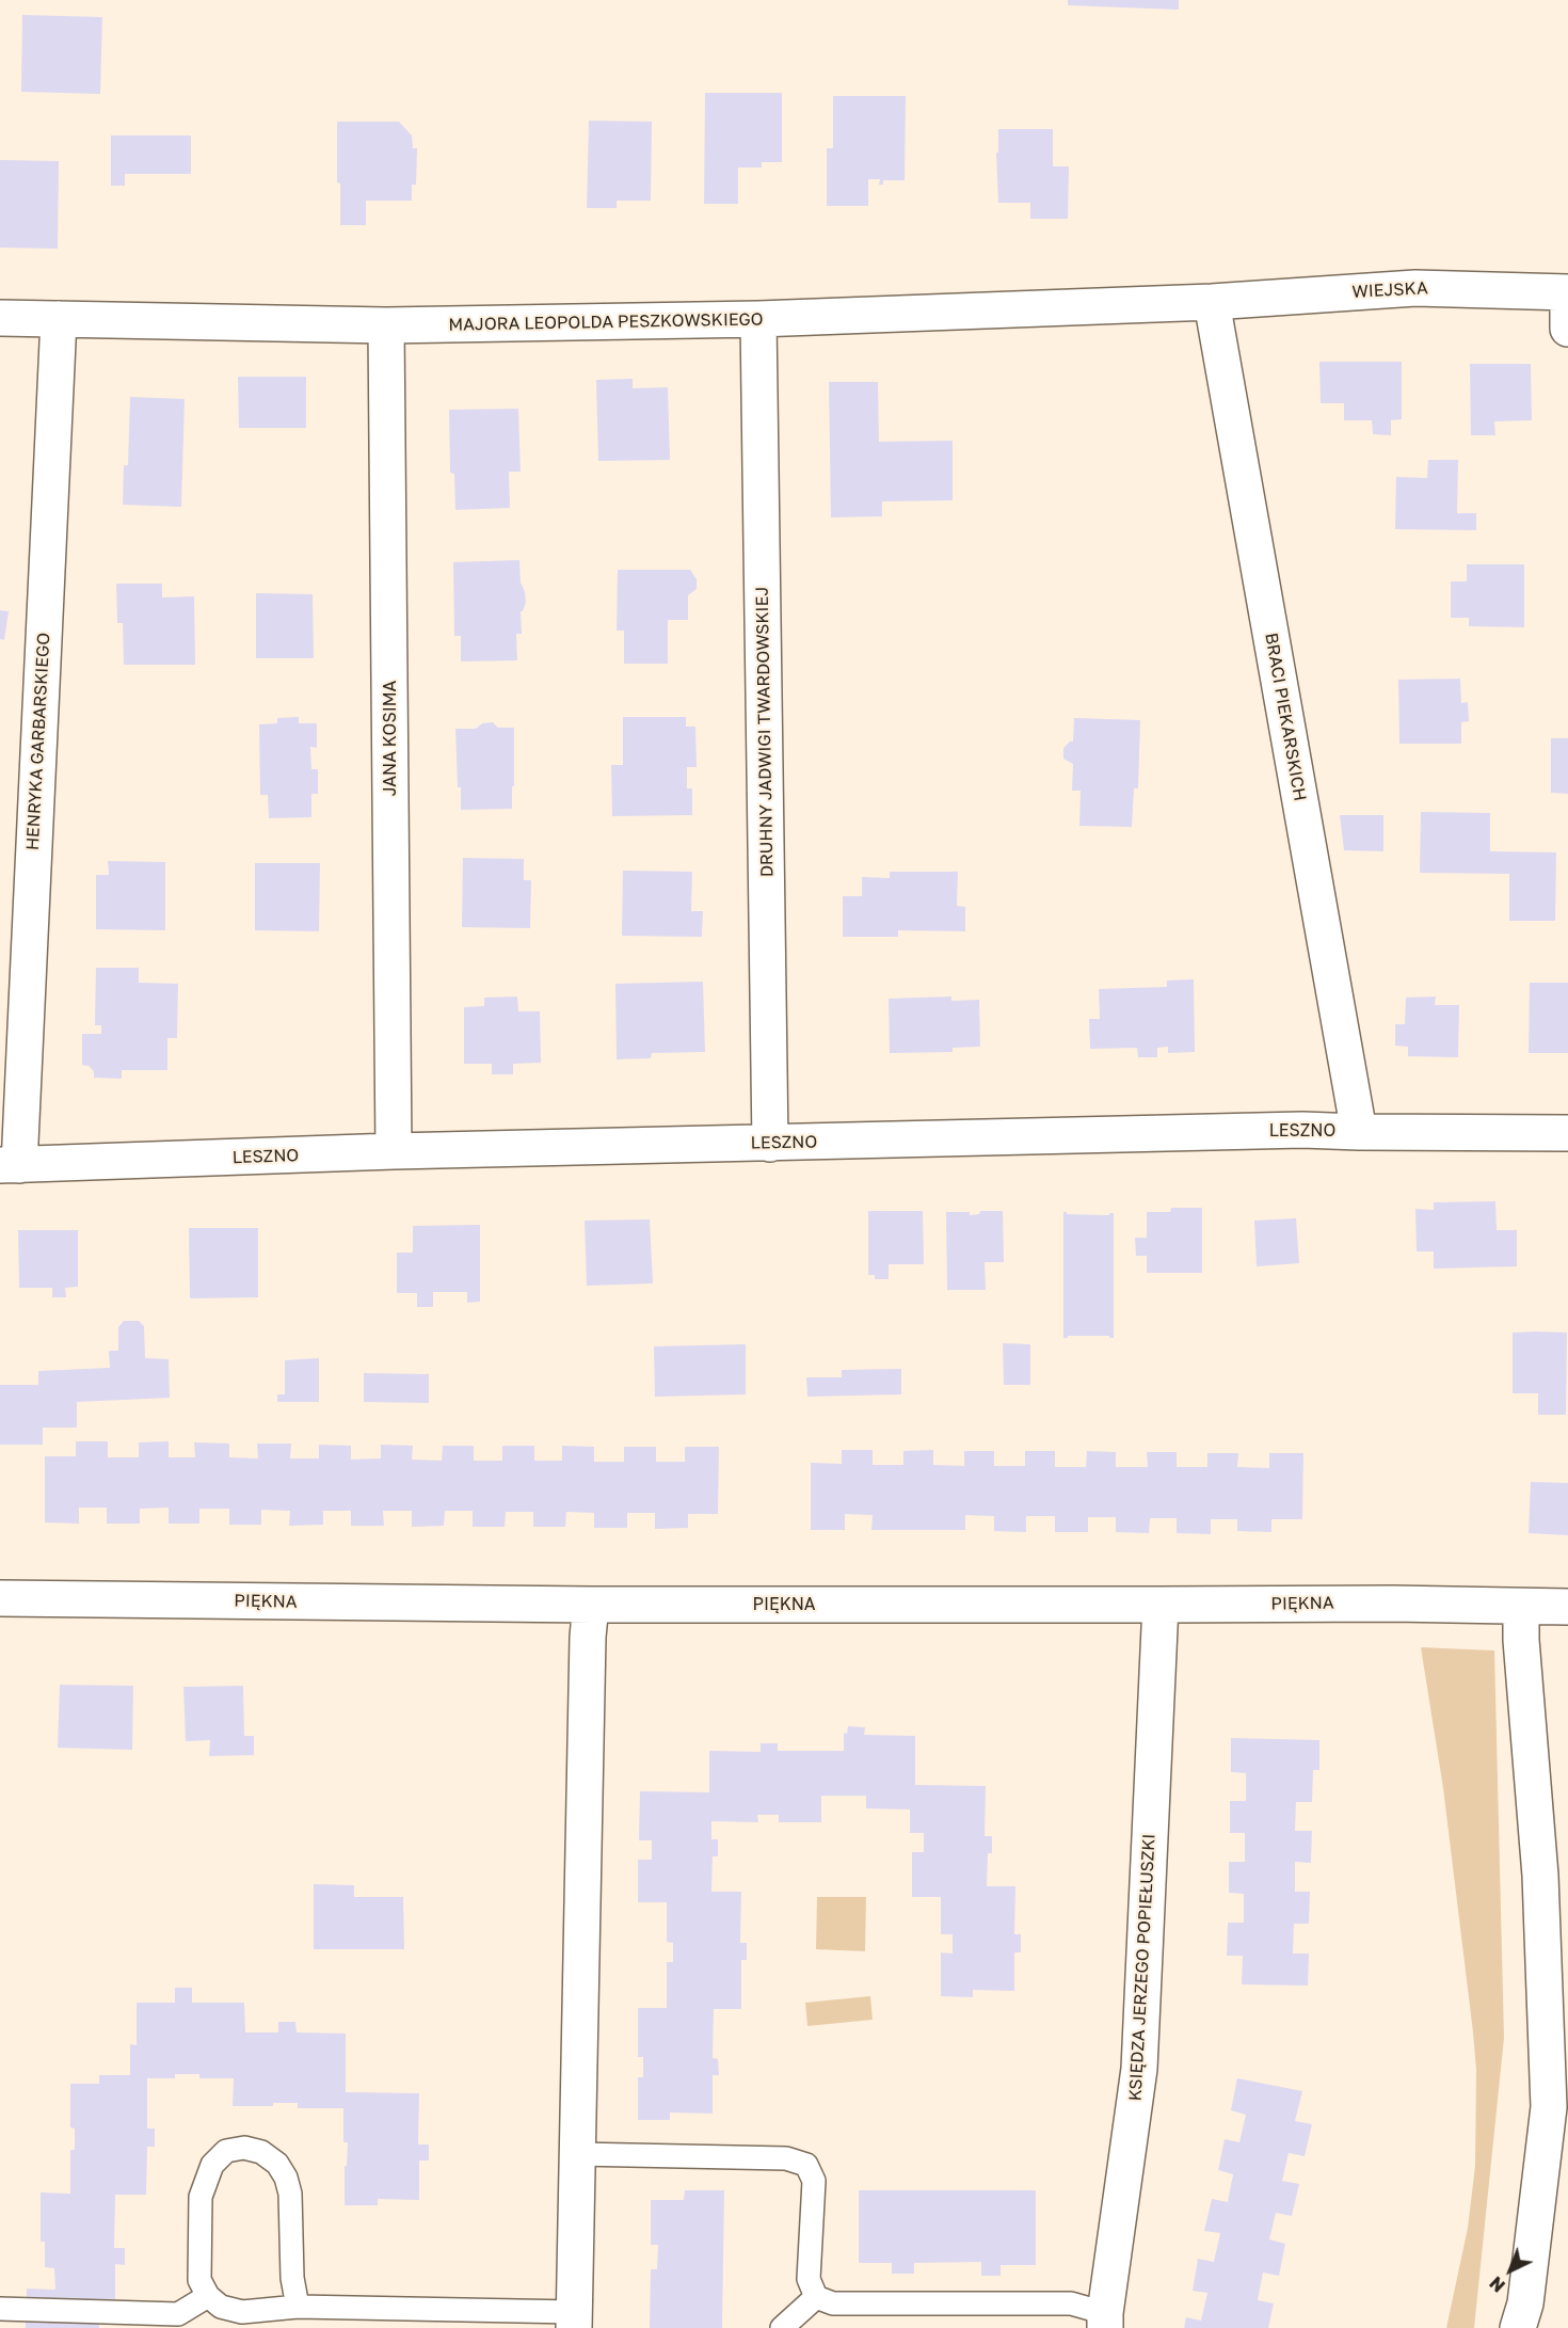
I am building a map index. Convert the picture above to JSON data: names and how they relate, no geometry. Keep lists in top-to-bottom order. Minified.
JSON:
{"streets":{"street":["WIEJSKA","MAJORA LEOPOLDA PESZKOWSKIEGO","BRACI PIEKARSKICH","DRUHNY JADWIGI TWARDOWSKIEJ","JANA KOSIMA","HENRYKA GARBARSKIEGO","LESZNO","PIĘKNA","KSIĘDZA JERZEGO POPIEŁUSZKI"]},"crossings":[["WIEJSKA","MAJORA LEOPOLDA PESZKOWSKIEGO"],["WIEJSKA","BRACI PIEKARSKICH"],["MAJORA LEOPOLDA PESZKOWSKIEGO","BRACI PIEKARSKICH"],["MAJORA LEOPOLDA PESZKOWSKIEGO","DRUHNY JADWIGI TWARDOWSKIEJ"],["MAJORA LEOPOLDA PESZKOWSKIEGO","JANA KOSIMA"],["MAJORA LEOPOLDA PESZKOWSKIEGO","HENRYKA GARBARSKIEGO"],["BRACI PIEKARSKICH","LESZNO"],["DRUHNY JADWIGI TWARDOWSKIEJ","LESZNO"],["JANA KOSIMA","LESZNO"],["HENRYKA GARBARSKIEGO","LESZNO"],["PIĘKNA","KSIĘDZA JERZEGO POPIEŁUSZKI"]],"north":"bottom left"}
